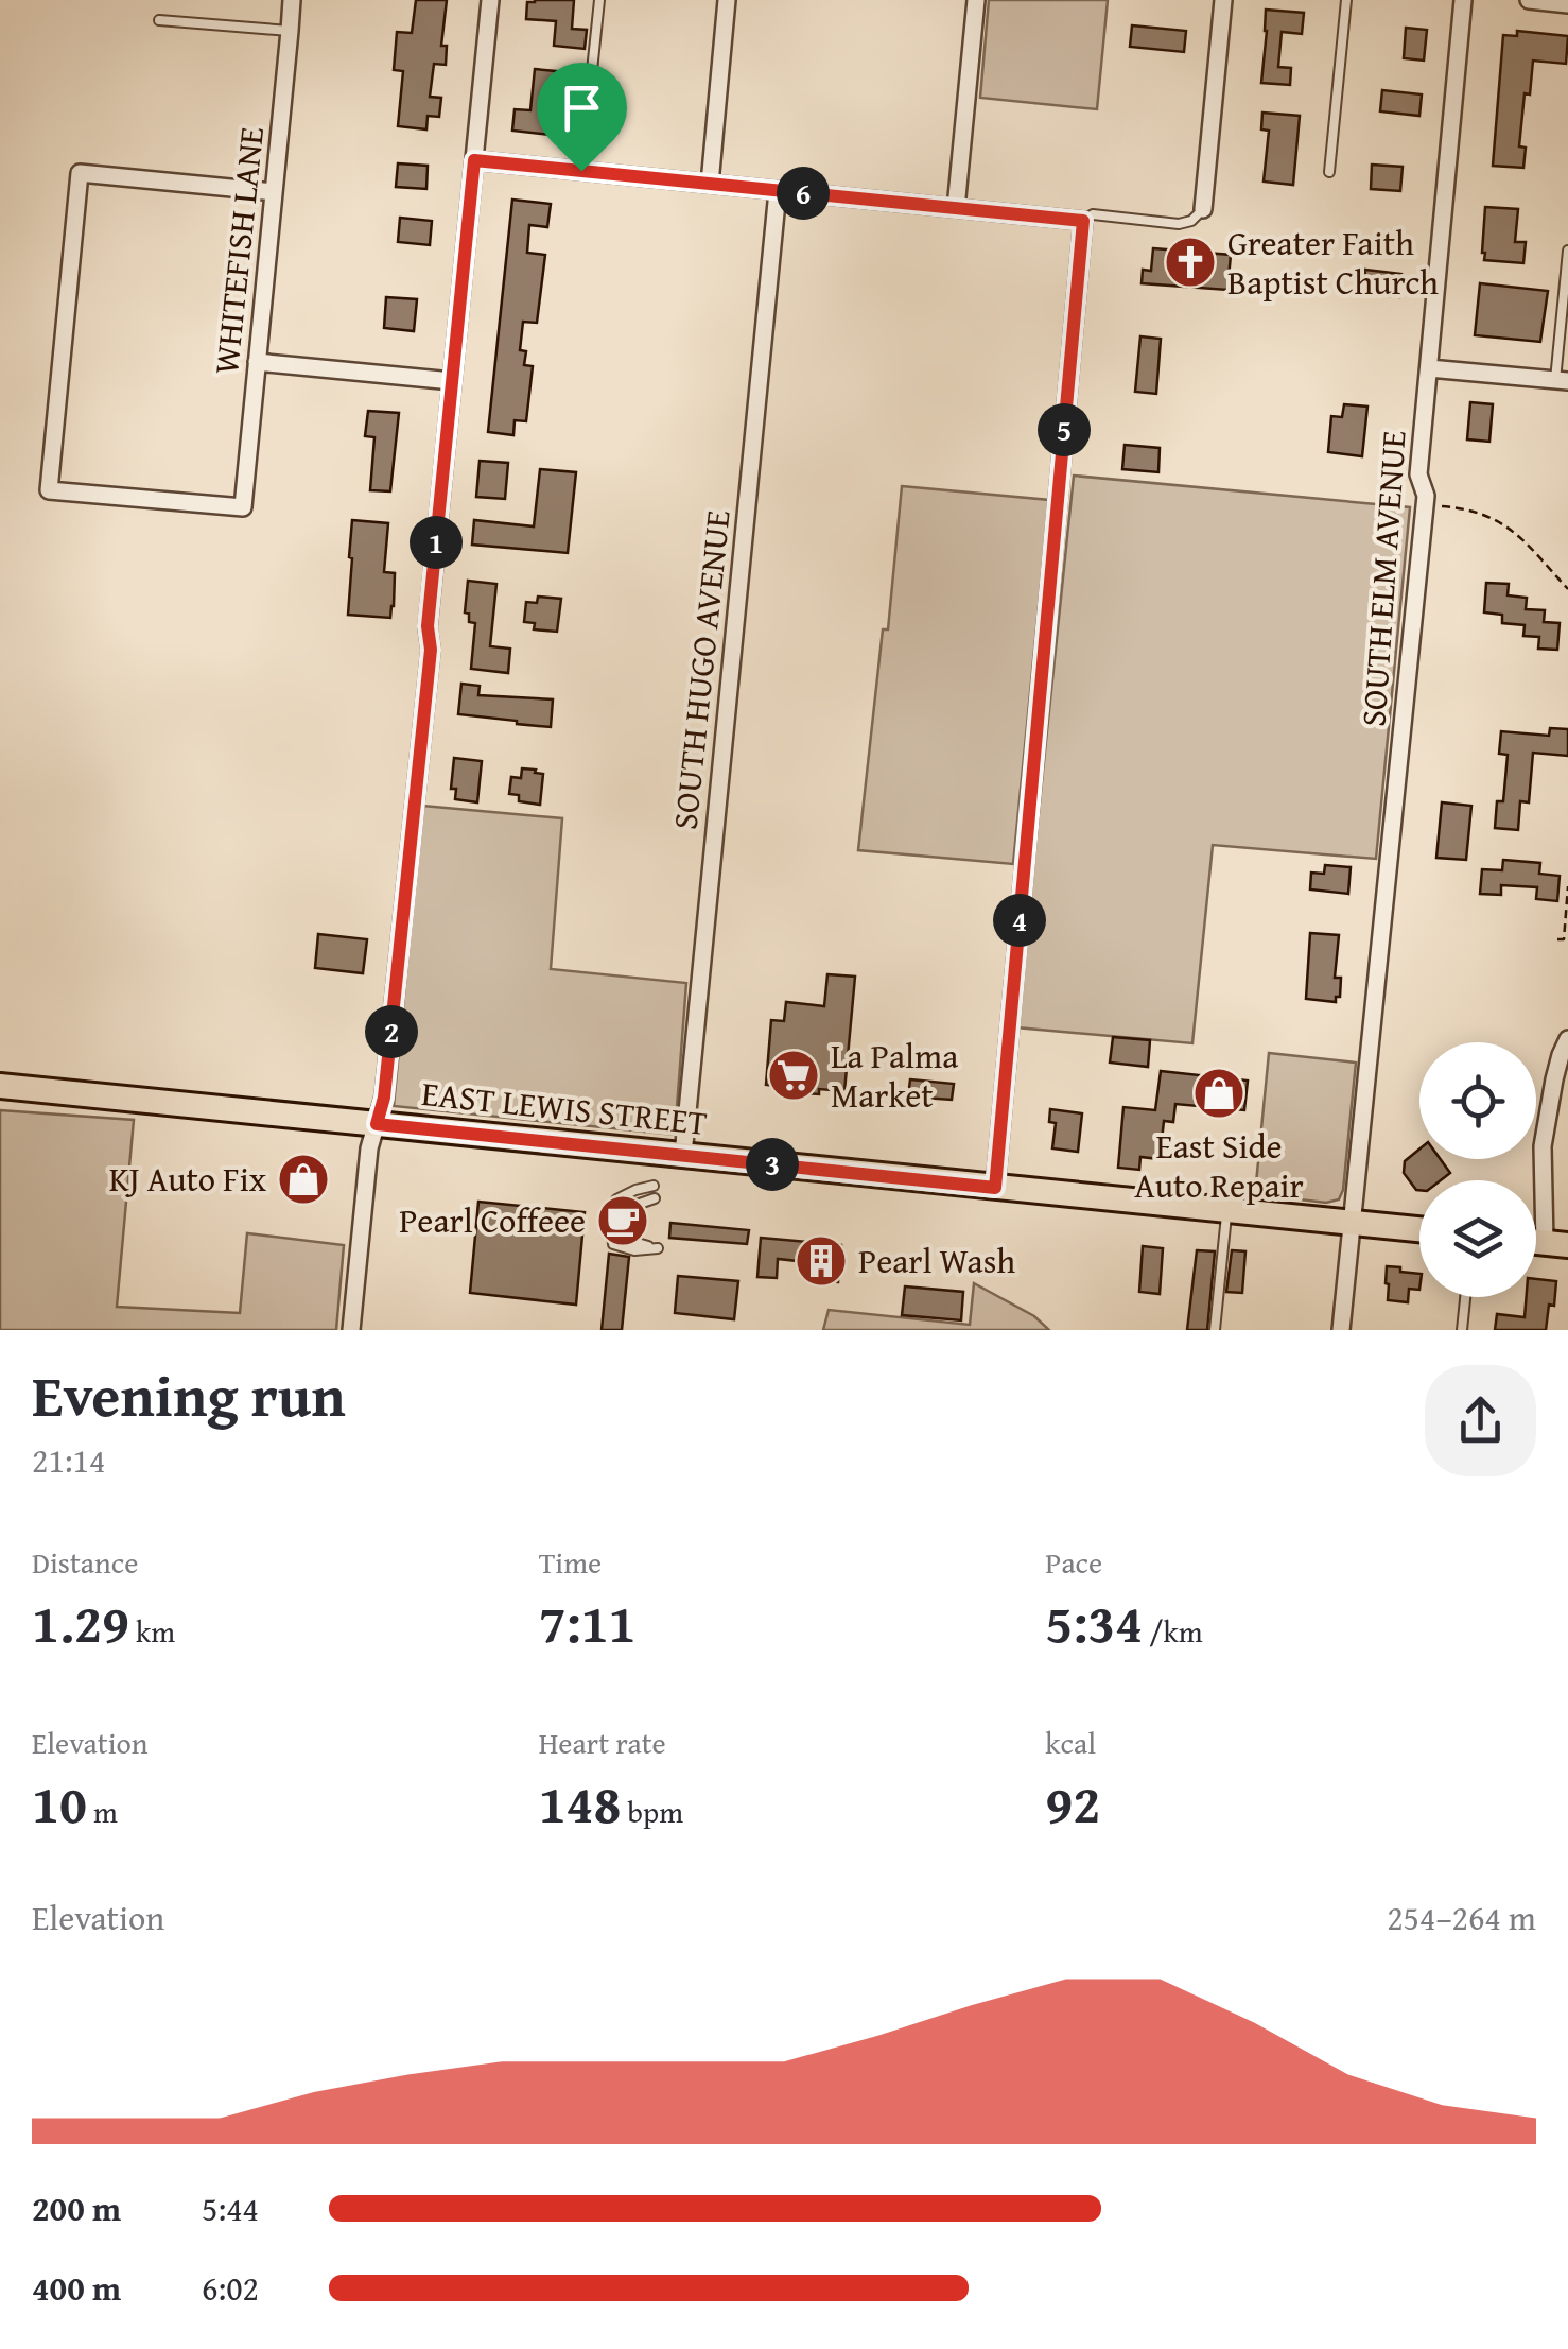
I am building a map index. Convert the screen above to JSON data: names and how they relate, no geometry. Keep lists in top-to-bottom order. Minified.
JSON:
{"streets":{"main road":["EAST LEWIS STREET"],"street":["WHITEFISH LANE","SOUTH ELM AVENUE","SOUTH HUGO AVENUE"]},"crossings":[["SOUTH ELM AVENUE","EAST LEWIS STREET"],["SOUTH HUGO AVENUE","EAST LEWIS STREET"]],"places":{"church":["Greater Faith Baptist Church"],"supermarket":["La Palma Market"],"shop":["East Side Auto Repair","KJ Auto Fix"],"cafe":["Pearl Coffeee"],"building":["Pearl Wash"]},"page":{"pins":["6","5","1","4","2","3"],"heading":["Evening run","21:14"],"stats":[["Distance","1.29 km"],["Time","7:11"],["Pace","5:34 /km"],["Elevation","10 m"],["Heart rate","148 bpm"],["kcal","92"]],"chart":["Elevation","254–264 m"],"list":[{"name":"200 m","note":"5:44"},{"name":"400 m","note":"6:02"}]}}
